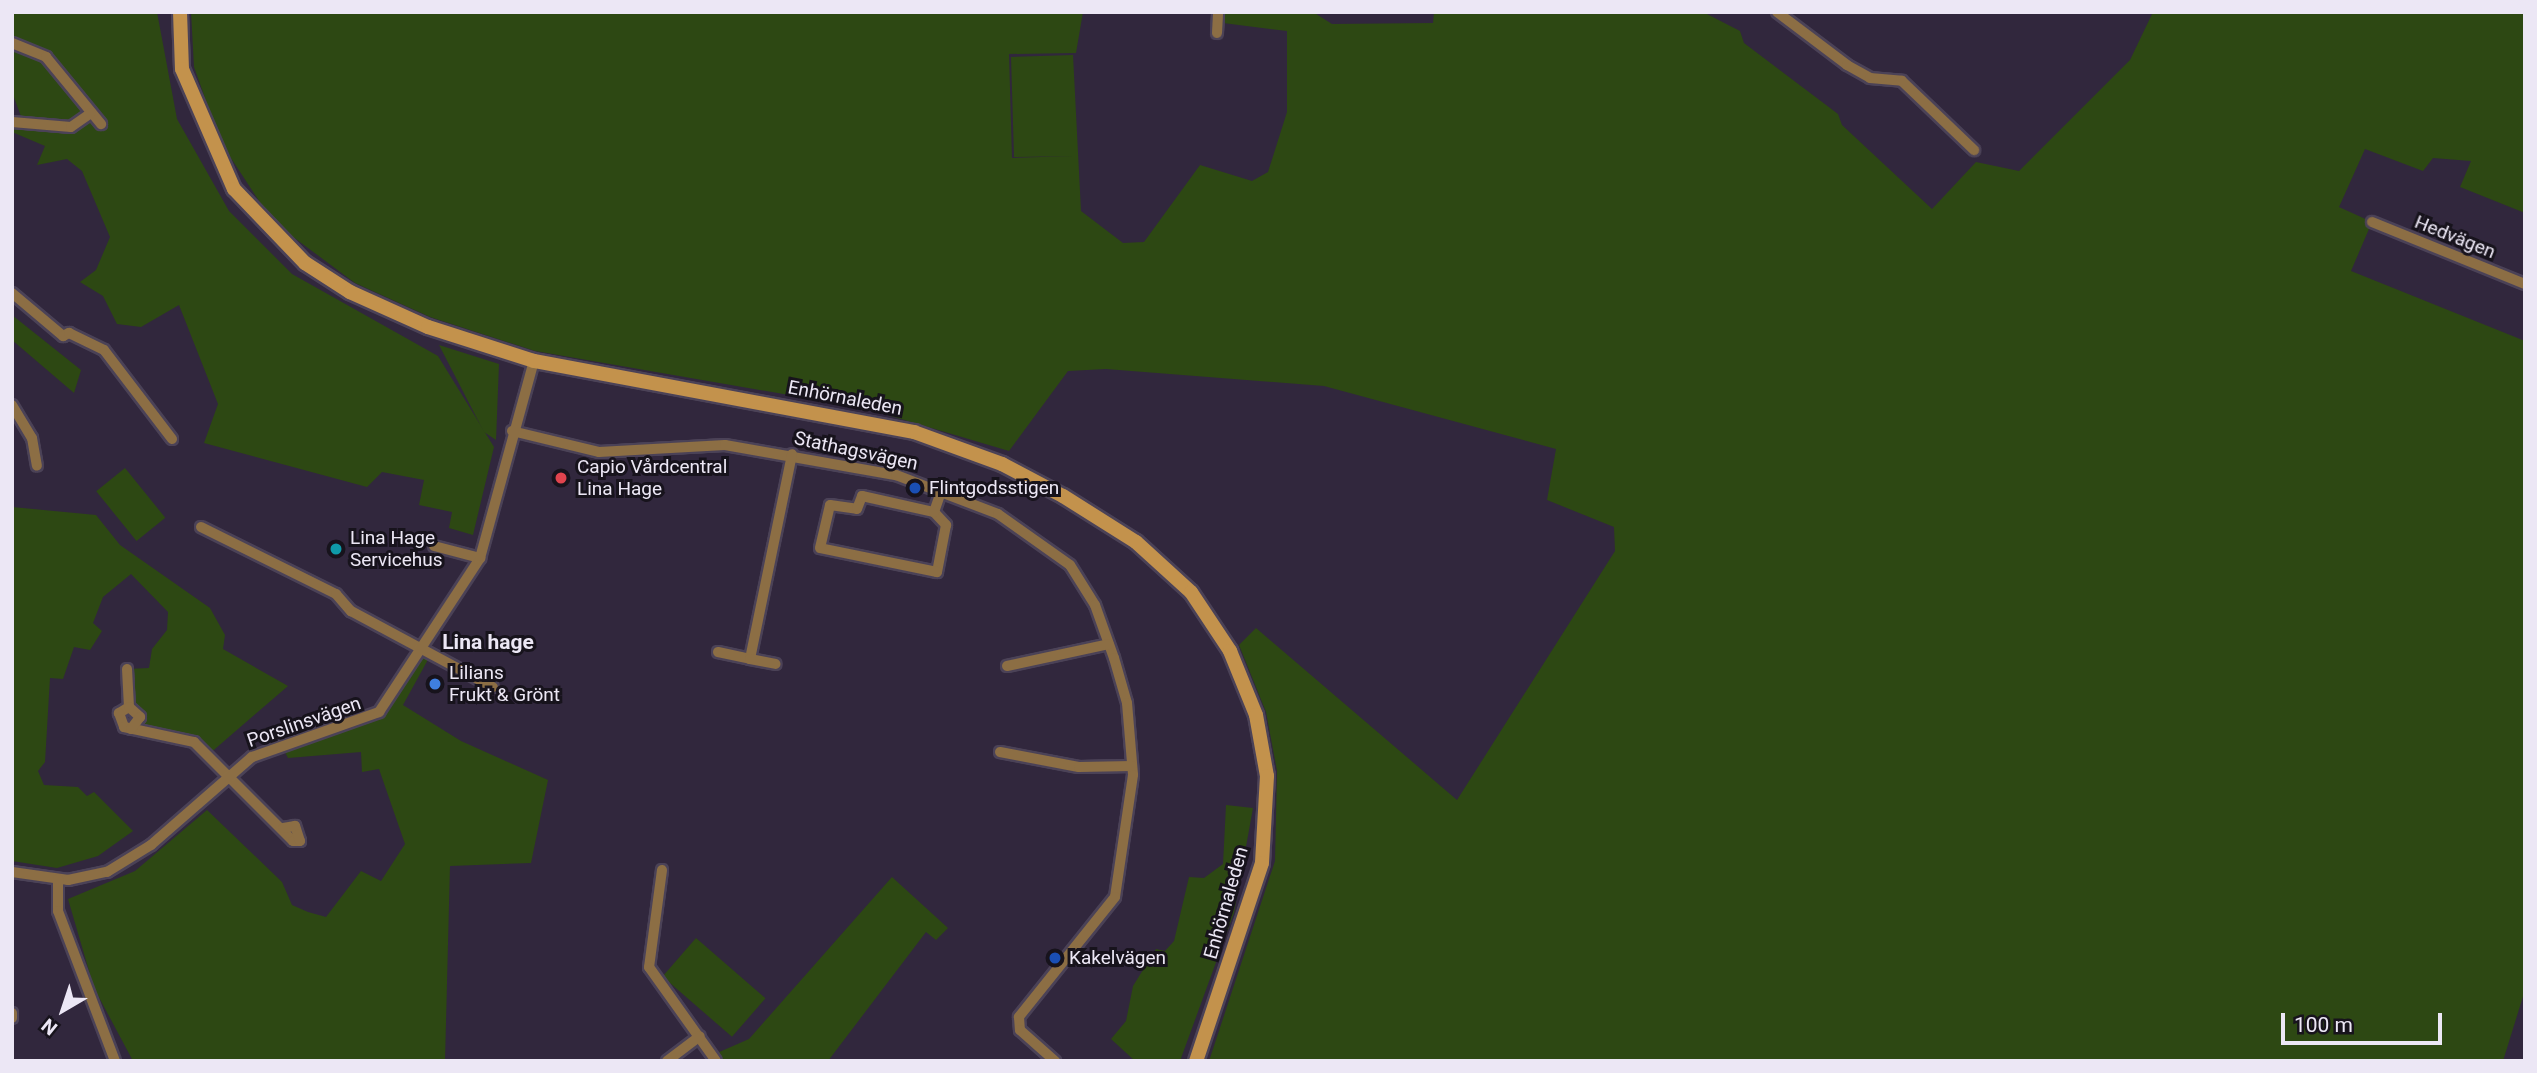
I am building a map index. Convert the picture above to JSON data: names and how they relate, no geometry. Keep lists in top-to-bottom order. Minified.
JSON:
{"streets":{"street":["Hedvägen","Enhörnaleden","Stathagsvägen","Porslinsvägen"]},"crossings":[["Enhörnaleden","Porslinsvägen"],["Stathagsvägen","Porslinsvägen"]],"districts":["Lina hage"],"places":["Capio Vårdcentral Lina Hage","Flintgodsstigen","Lina Hage Servicehus","Lilians Frukt & Grönt","Kakelvägen"],"scale_bar":"100 m","north":"bottom left"}
